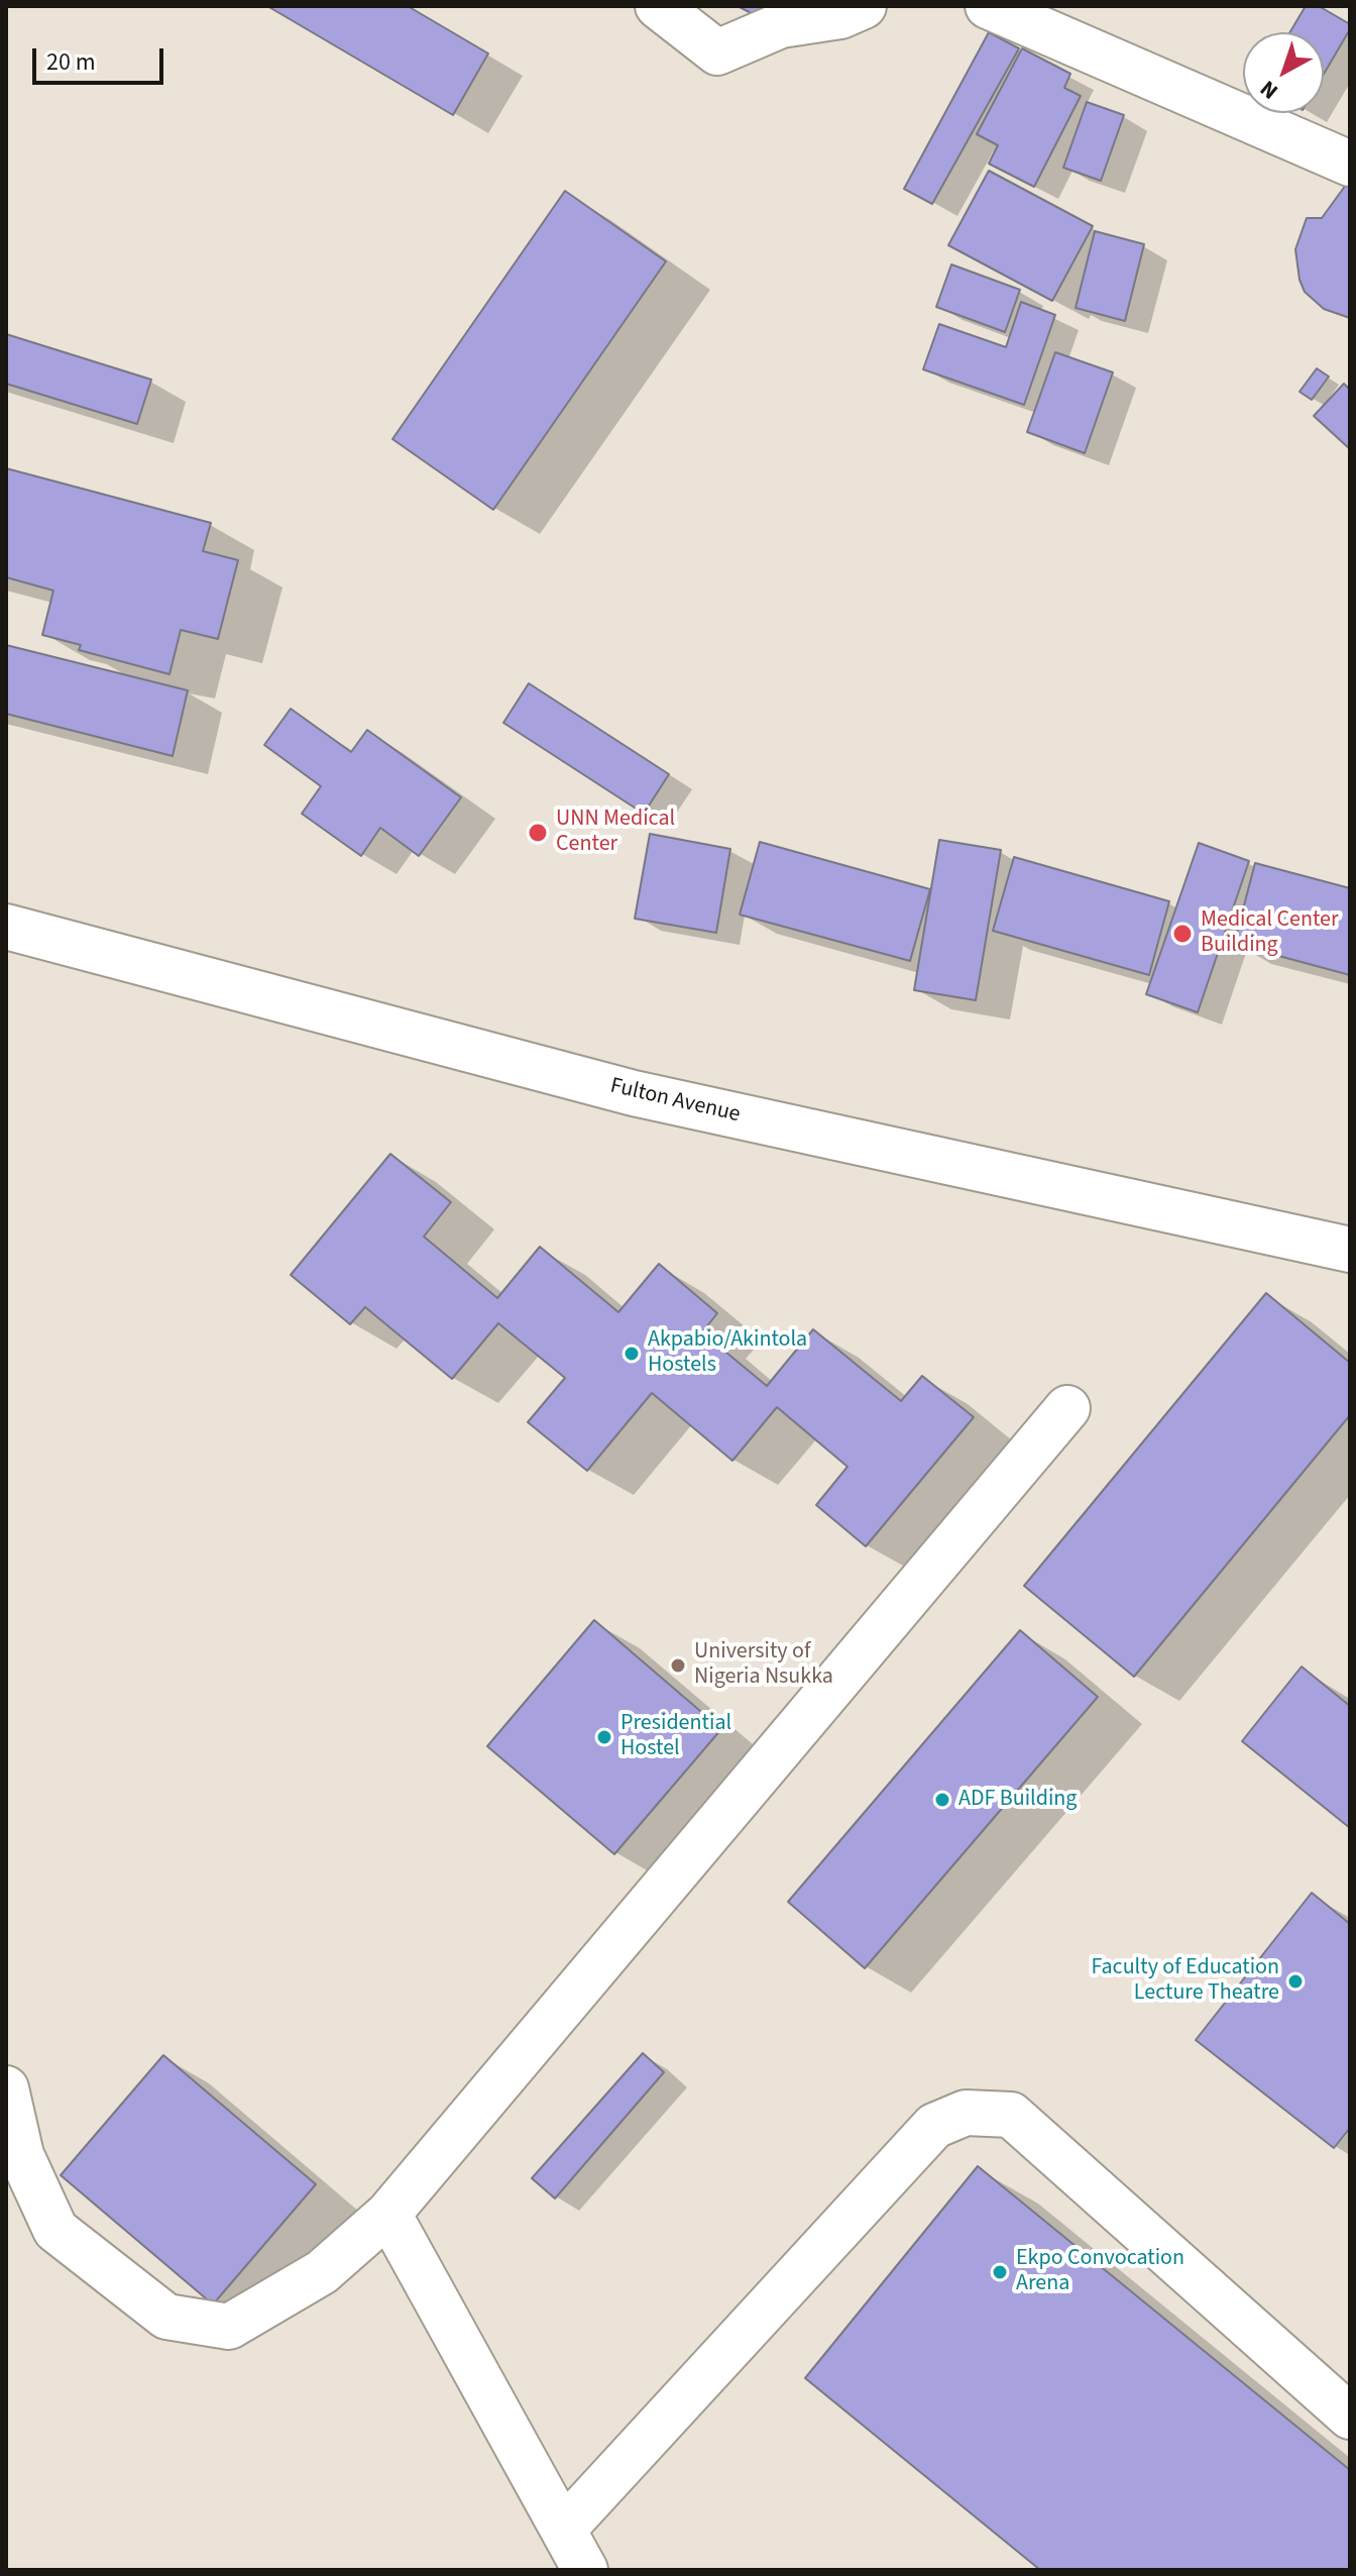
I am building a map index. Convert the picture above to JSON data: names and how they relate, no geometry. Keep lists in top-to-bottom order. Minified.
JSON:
{"streets":{"street":["Fulton Avenue"]},"places":["UNN Medical Center","Medical Center Building","Akpabio/Akintola Hostels","University of Nigeria Nsukka","Presidential Hostel","ADF Building","Faculty of Education Lecture Theatre","Ekpo Convocation Arena"],"scale_bar":"20 m","north":"bottom left"}
